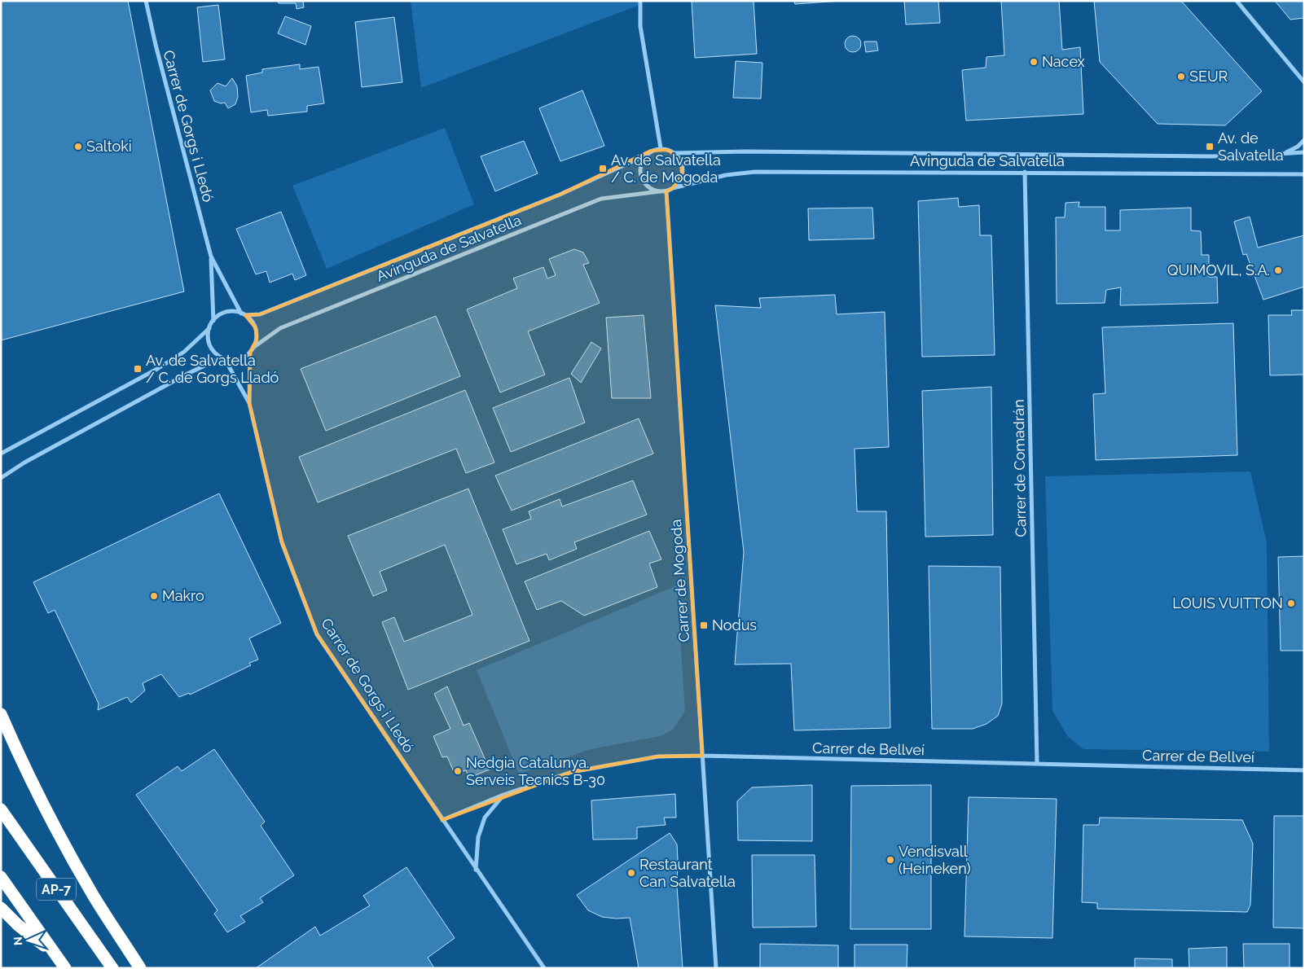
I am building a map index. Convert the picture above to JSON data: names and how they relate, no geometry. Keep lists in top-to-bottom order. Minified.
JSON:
{"streets":{"highway":["AP-7"],"street":["Carrer de Gorgs i Lledó","Avinguda de Salvatella","Carrer de Comadrán","Carrer de Mogoda","Carrer de Bellveí"]},"crossings":[["Carrer de Gorgs i Lledó","Avinguda de Salvatella"],["Carrer de Gorgs i Lledó","Carrer de Bellveí"],["Avinguda de Salvatella","Carrer de Comadrán"],["Avinguda de Salvatella","Carrer de Mogoda"],["Carrer de Comadrán","Carrer de Bellveí"],["Carrer de Mogoda","Carrer de Bellveí"]],"places":{"other":["Nacex","SEUR","Saltoki","QUIMOVIL, S.A.","Makro","LOUIS VUITTON","Nedgia Catalunya. Serveis Tecnics B-30","Vendisvall (Heineken)","Restaurant Can Salvatella"],"transit":["Av. de Salvatella","Av. de Salvatella / C. de Mogoda","Av. de Salvatella / C. de Gorgs Lladó","Nodus"]},"north":"left"}
